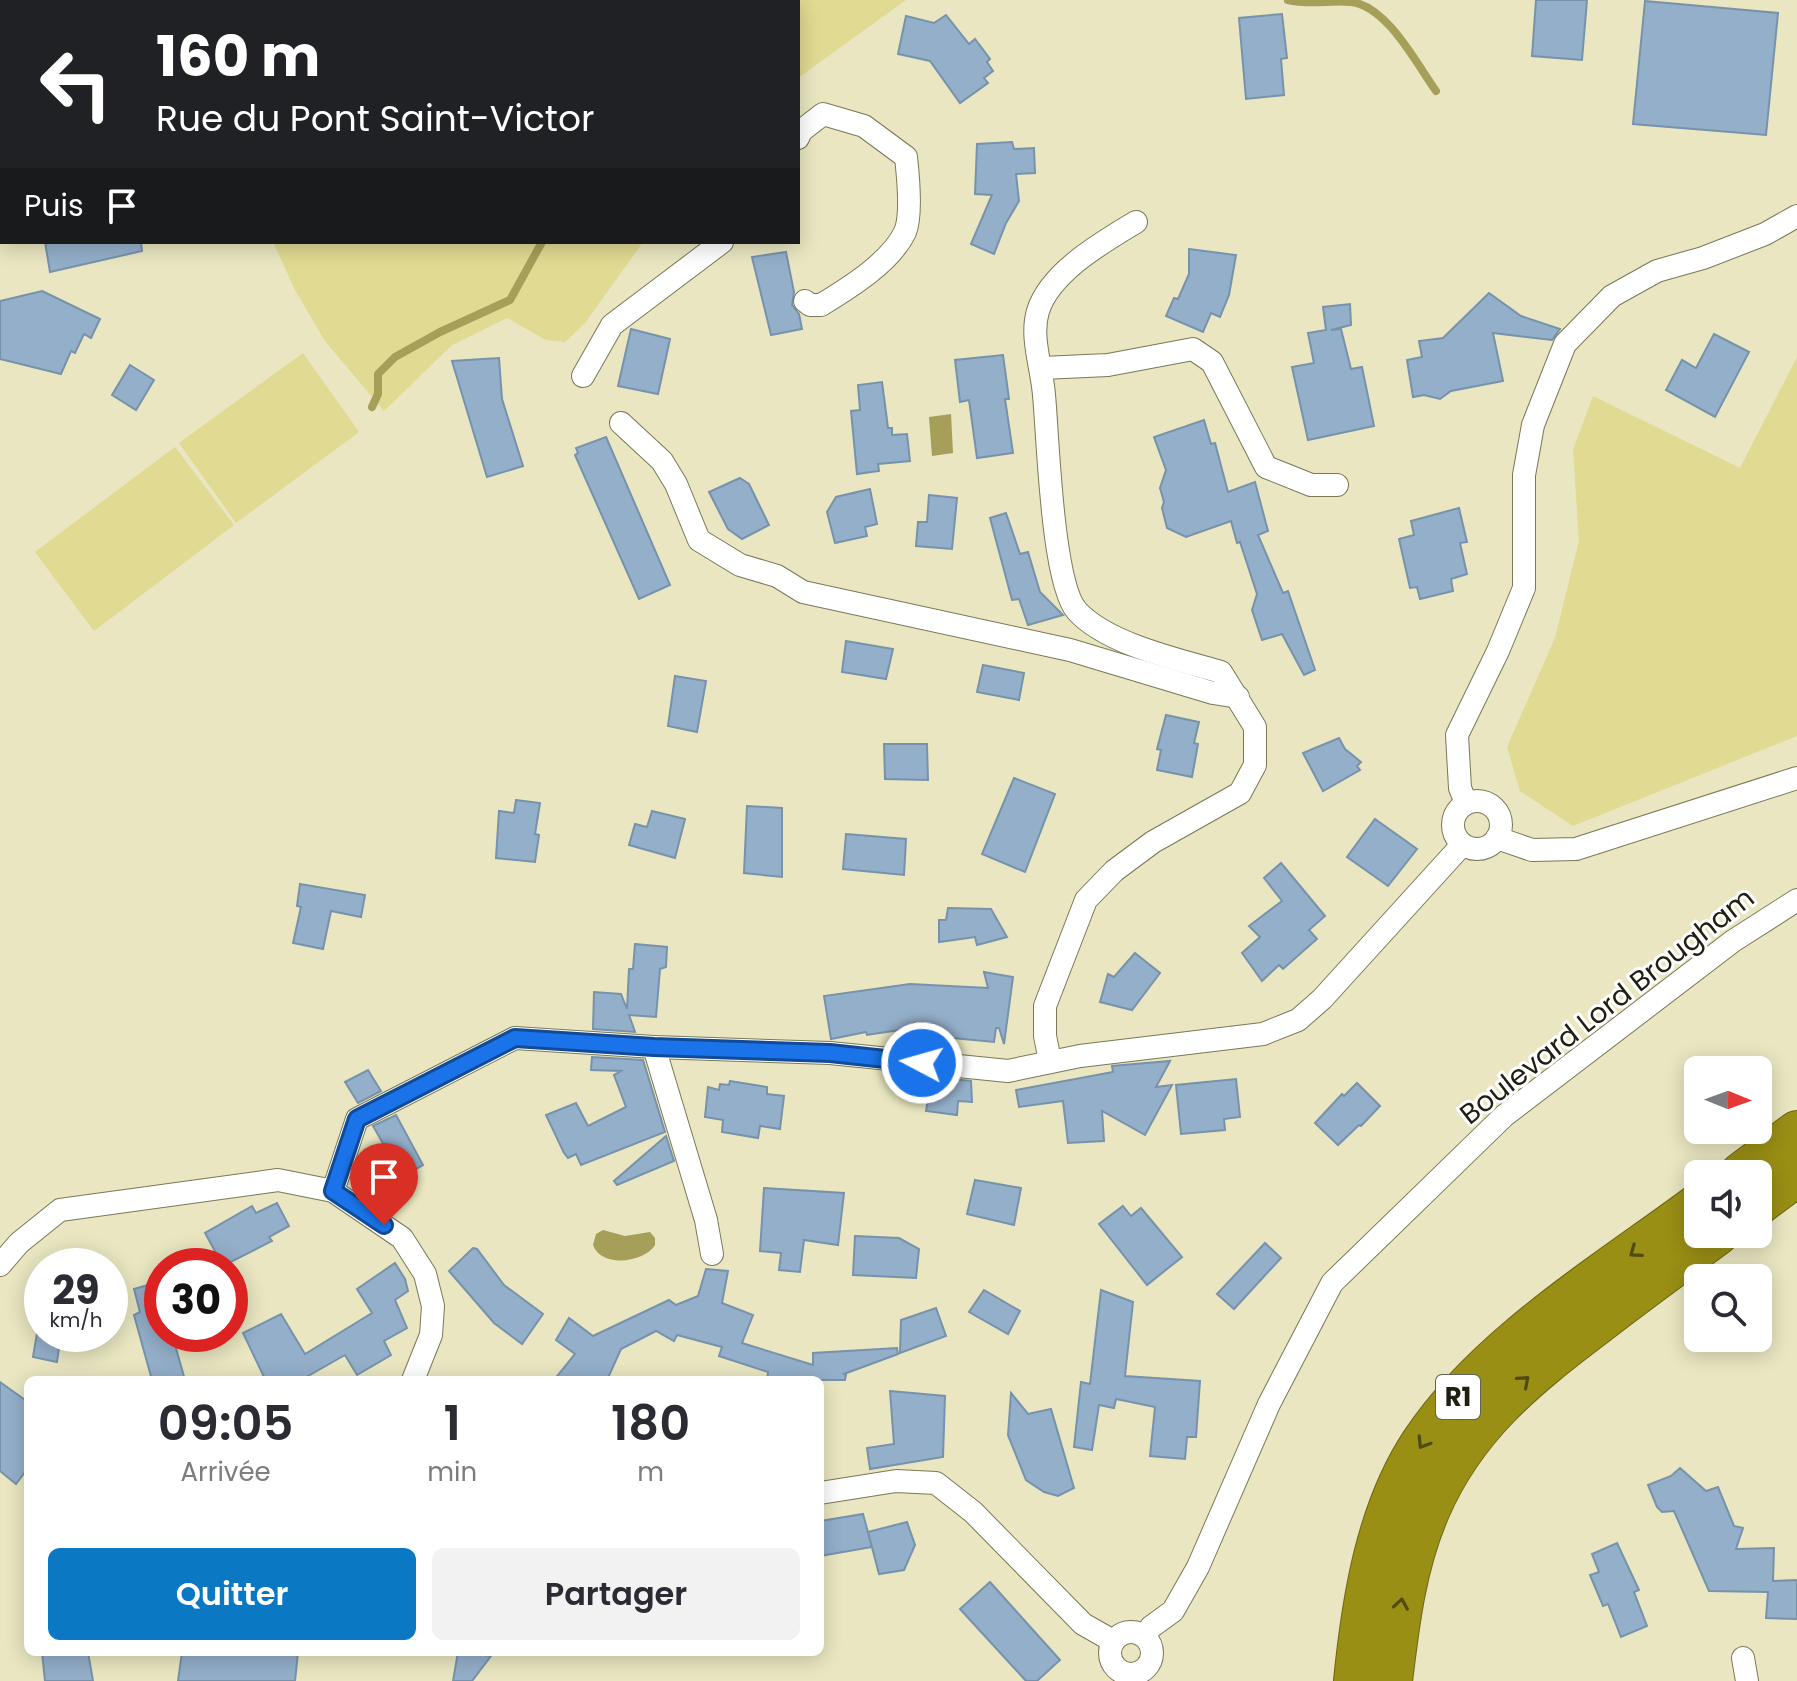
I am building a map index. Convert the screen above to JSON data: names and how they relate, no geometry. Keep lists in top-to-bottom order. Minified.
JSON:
{"streets":{"highway":["R1"],"street":["Boulevard Lord Brougham"]},"north":"right","page":{"turn":["160 m","Rue du Pont Saint-Victor"],"then":"Puis","speed":"29 km/h","limit":"30","eta":["09:05","Arrivée","1","min","180","m"],"buttons":["Quitter","Partager"]}}
